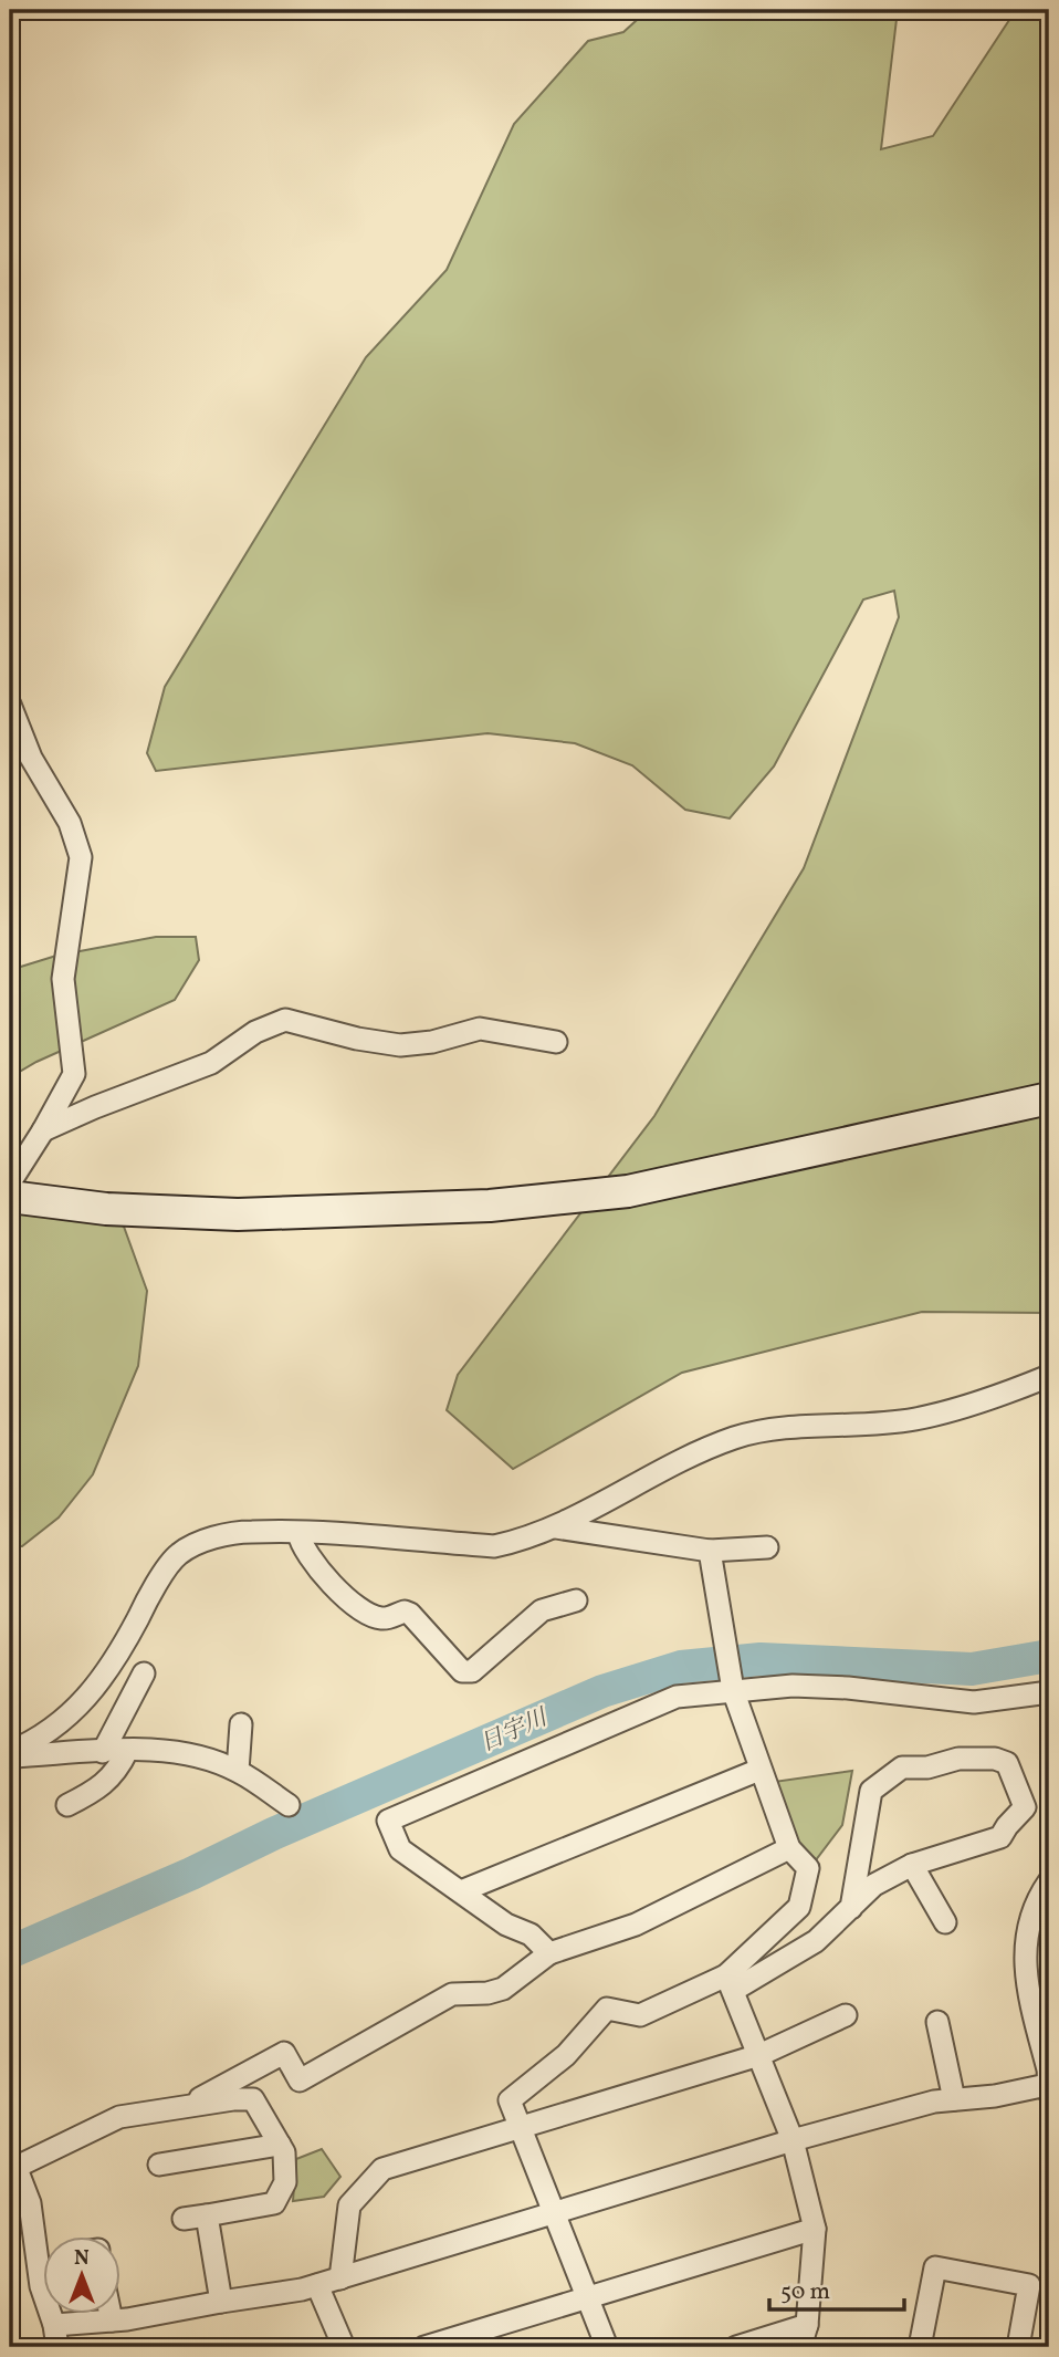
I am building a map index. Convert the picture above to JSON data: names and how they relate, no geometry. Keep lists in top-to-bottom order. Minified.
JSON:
{"water":["日宇川"],"scale_bar":"50 m","north":"top"}
